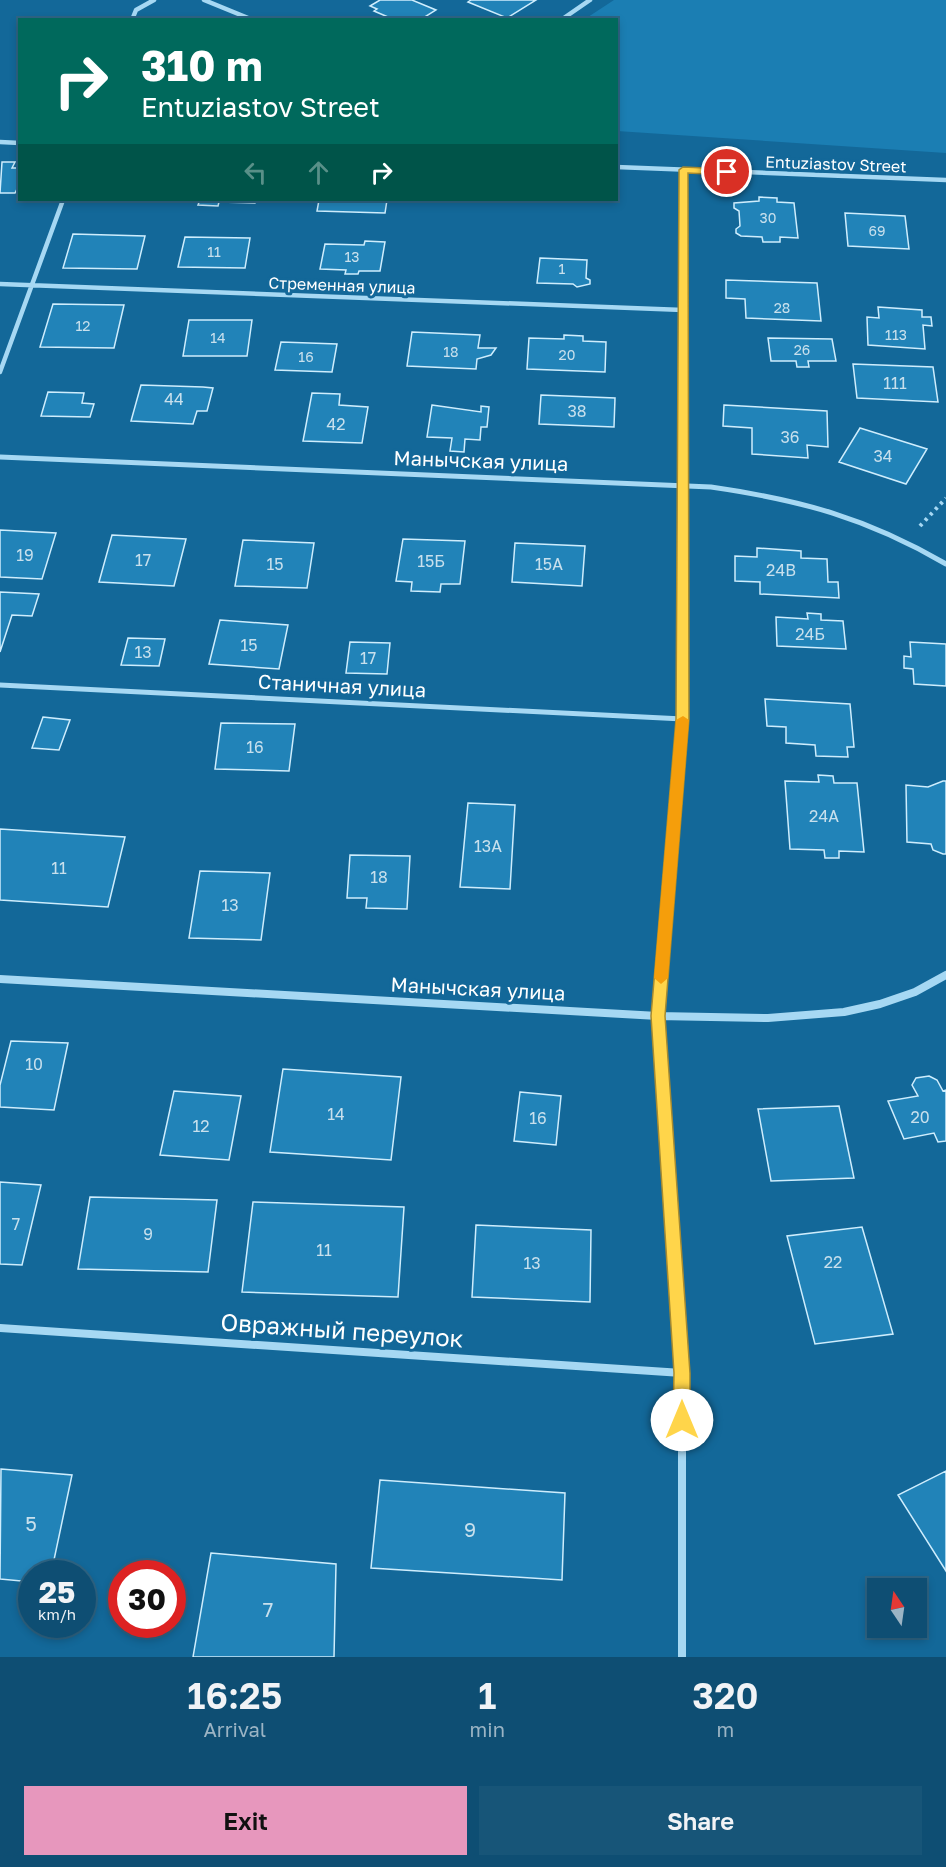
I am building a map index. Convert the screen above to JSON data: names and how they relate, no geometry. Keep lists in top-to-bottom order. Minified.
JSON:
{"streets":{"street":["Entuziastov Street","Стременная улица","Манычская улица","Станичная улица","Овражный переулок"]},"house_numbers":["30","69","11","13","1","28","12","113","14","26","18","20","16","111","44","38","42","36","34","19","17","15Б","15","15А","24В","24Б","15","13","17","16","24А","13А","11","18","13","10","14","20","16","12","7","9","11","22","13","5","9","7"],"north":"top","page":{"turn":["310 m","Entuziastov Street"],"speed":"25 km/h","limit":"30","eta":["16:25","Arrival","1","min","320","m"],"buttons":["Exit","Share"]}}
